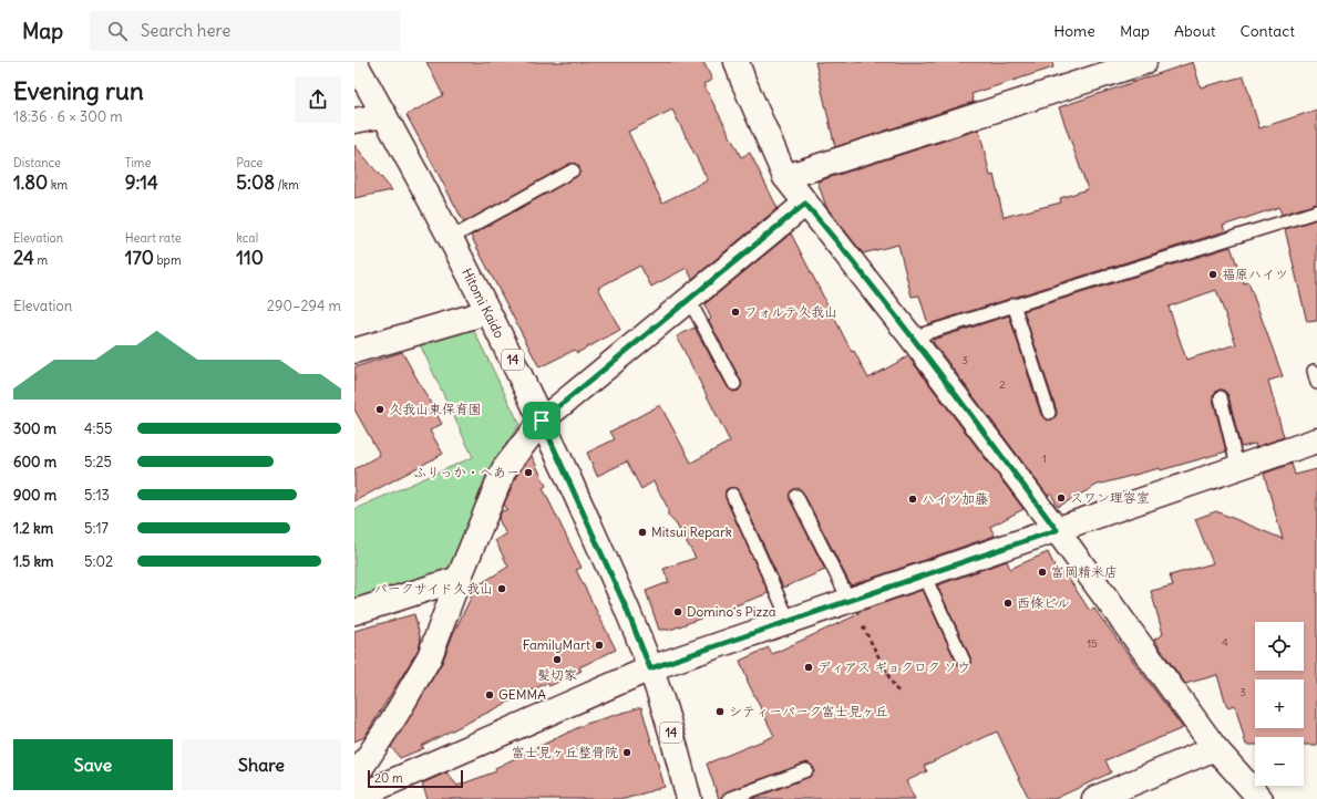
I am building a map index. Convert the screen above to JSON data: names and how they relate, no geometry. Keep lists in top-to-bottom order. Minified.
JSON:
{"streets":{"street":["Hitomi Kaido","14"]},"places":["福原ハイツ","フォルテ久我山","久我山東保育園","ふりっか・へあー","スワン理容室","ハイツ加藤","Mitsui Repark","富岡精米店","パークサイド久我山","西條ビル","Domino's Pizza","FamilyMart","髪切家","ディアス ギョクロク ソウ","GEMMA","シティーパーク富士見ヶ丘","富士見ヶ丘整骨院"],"house_numbers":["3","2","1","4","15","3"],"scale_bar":"20 m","page":{"header":"Map","search":"Search here","nav":["Home","Map","About","Contact"],"heading":["Evening run","18:36 · 6 × 300 m"],"stats":[["Distance","1.80 km"],["Time","9:14"],["Pace","5:08 /km"],["Elevation","24 m"],["Heart rate","170 bpm"],["kcal","110"]],"chart":["Elevation","290–294 m"],"list":[{"name":"300 m","note":"4:55"},{"name":"600 m","note":"5:25"},{"name":"900 m","note":"5:13"},{"name":"1.2 km","note":"5:17"},{"name":"1.5 km","note":"5:02"}],"map_buttons":["+","−"],"buttons":["Save","Share"],"scale":"20 m"}}
